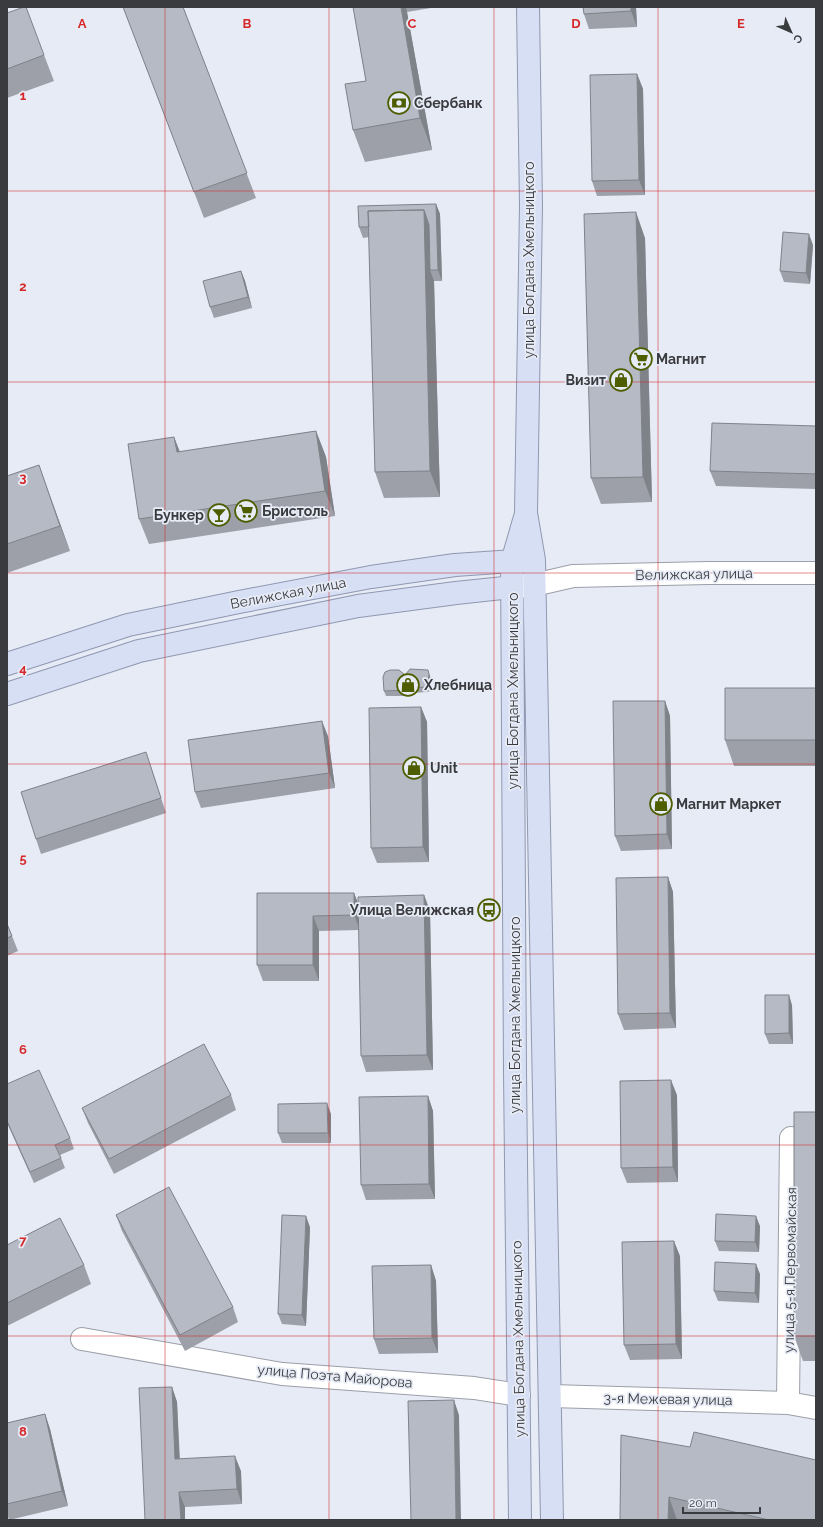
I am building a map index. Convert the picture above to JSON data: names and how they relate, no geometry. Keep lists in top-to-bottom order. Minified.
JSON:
{"streets":{"main road":["улица Богдана Хмельницкого","Велижская улица","3-я Межевая улица"],"street":["улица 5-я Первомайская","улица Поэта Майорова"]},"crossings":[["улица Богдана Хмельницкого","Велижская улица"],["улица Богдана Хмельницкого","улица Поэта Майорова"],["улица Богдана Хмельницкого","3-я Межевая улица"],["улица 5-я Первомайская","3-я Межевая улица"],["улица Поэта Майорова","3-я Межевая улица"]],"places":{"bank":["Сбербанк"],"supermarket":["Магнит","Бристоль"],"shop":["Визит","Хлебница","Unit","Магнит Маркет"],"bar":["Бункер"],"bus stop":["Улица Велижская"]},"scale_bar":"20 m","north":"bottom right","grid":{"columns":["A","B","C","D","E"],"rows":["1","2","3","4","5","6","7","8"]}}
